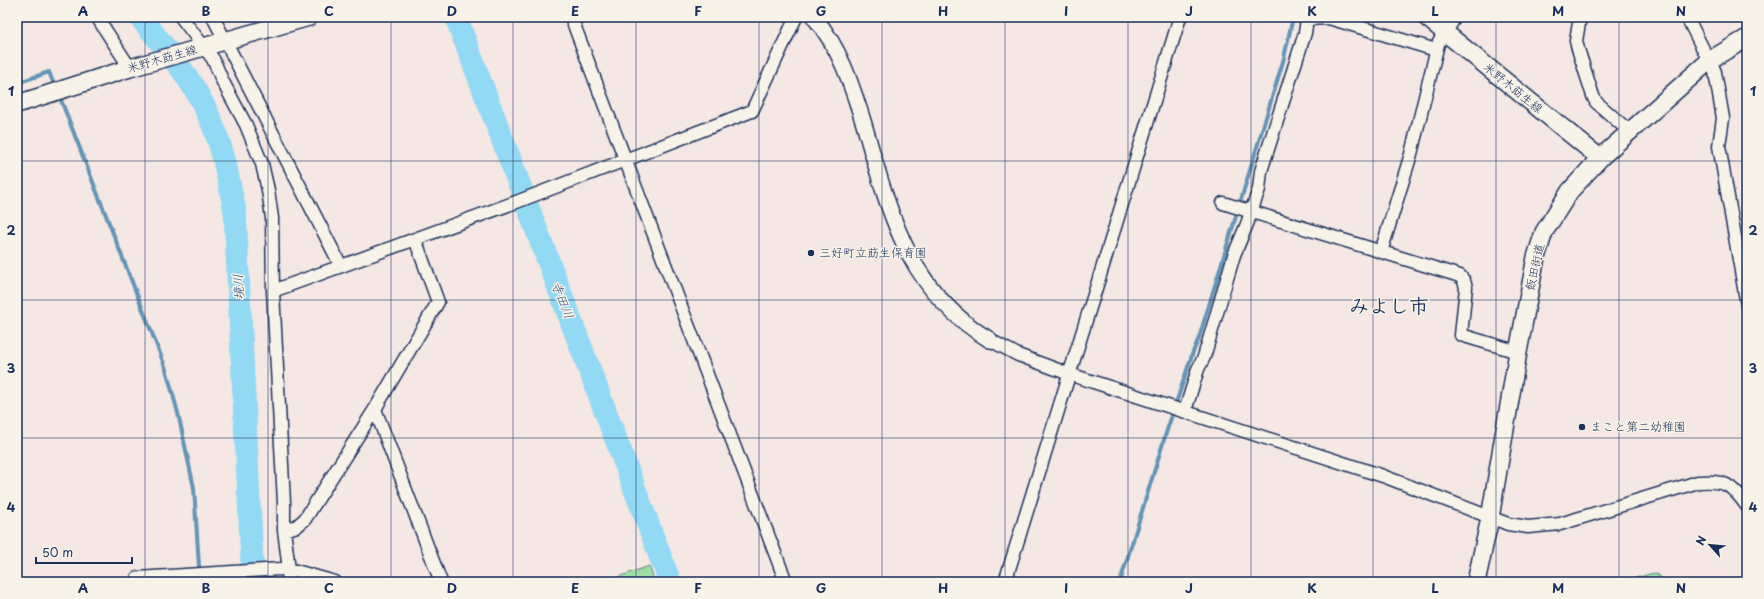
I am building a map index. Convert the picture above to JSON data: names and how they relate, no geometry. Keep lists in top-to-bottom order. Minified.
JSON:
{"streets":{"main road":["米野木莇生線","飯田街道"]},"crossings":[["米野木莇生線","飯田街道"]],"districts":["みよし市"],"water":["境川","寺田川"],"places":["三好町立莇生保育園","まこと第二幼稚園"],"scale_bar":"50 m","north":"top left","grid":{"columns":["A","B","C","D","E","F","G","H","I","J","K","L","M","N"],"rows":["1","2","3","4"]}}
